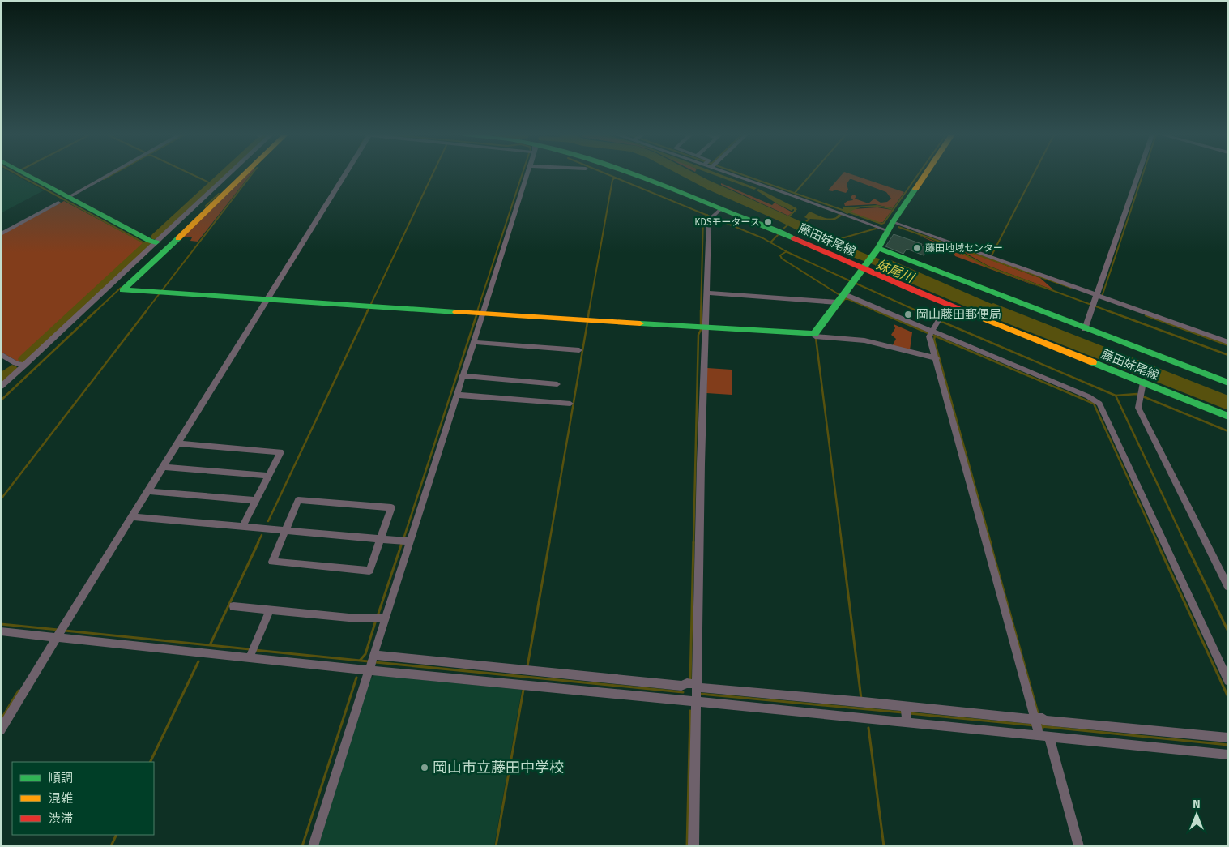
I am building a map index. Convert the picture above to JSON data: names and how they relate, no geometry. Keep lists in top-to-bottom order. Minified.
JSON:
{"streets":{"street":["藤田妹尾線"]},"water":["妹尾川"],"places":["KDSモータース","藤田地域センター","岡山藤田郵便局","岡山市立藤田中学校"],"legend":["順調","混雑","渋滞"],"north":"top"}
